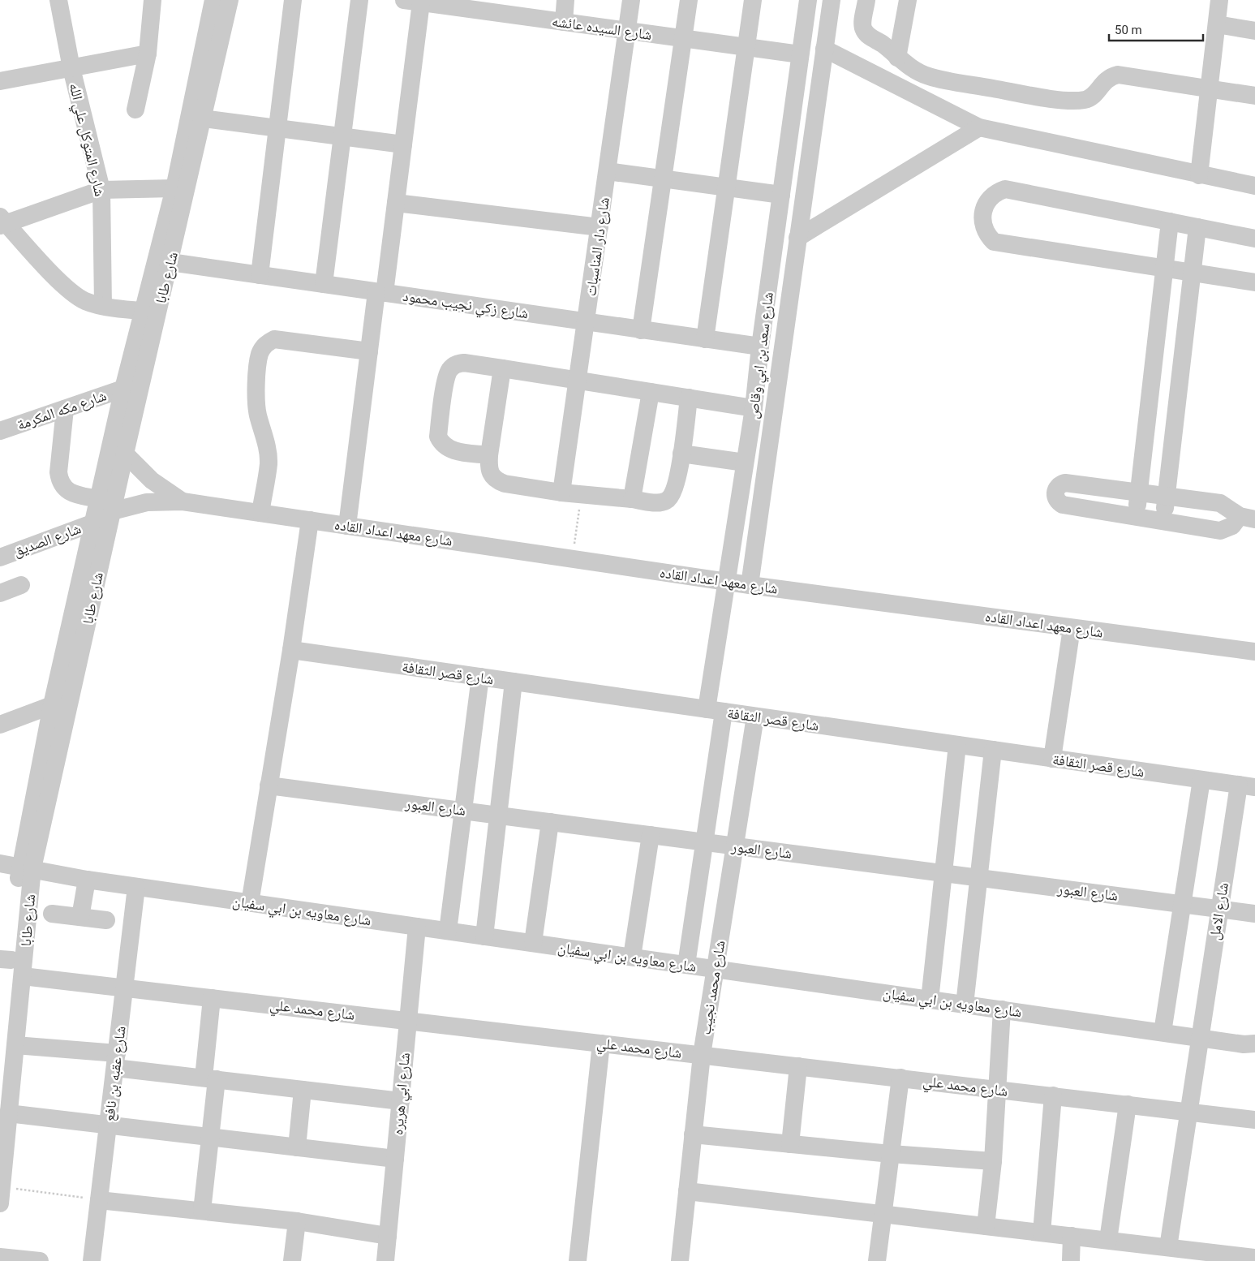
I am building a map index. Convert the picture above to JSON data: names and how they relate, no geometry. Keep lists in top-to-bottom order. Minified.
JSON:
{"streets":{"street":["شارع السيده عائشه","شارع المتوكل علي الله","شارع دار المناسبات","شارع طابا","شارع زكي نجيب محمود","شارع سعد بن ابي وقاص","شارع مكه المكرمة","شارع معهد اعداد القاده","شارع الصديق","شارع قصر الثقافة","شارع العبور","شارع معاويه بن ابي سفيان","شارع الامل","شارع محمد نجيب","شارع محمد علي","شارع عقبه بن نافع","شارع ابي هريره"]},"crossings":[["شارع السيده عائشه","شارع دار المناسبات"],["شارع السيده عائشه","شارع سعد بن ابي وقاص"],["شارع دار المناسبات","شارع زكي نجيب محمود"],["شارع طابا","شارع زكي نجيب محمود"],["شارع طابا","شارع مكه المكرمة"],["شارع طابا","شارع معهد اعداد القاده"],["شارع طابا","شارع الصديق"],["شارع طابا","شارع معاويه بن ابي سفيان"],["شارع طابا","شارع محمد علي"],["شارع زكي نجيب محمود","شارع سعد بن ابي وقاص"],["شارع سعد بن ابي وقاص","شارع معهد اعداد القاده"],["شارع سعد بن ابي وقاص","شارع قصر الثقافة"],["شارع سعد بن ابي وقاص","شارع محمد نجيب"],["شارع قصر الثقافة","شارع الامل"],["شارع قصر الثقافة","شارع محمد نجيب"],["شارع العبور","شارع الامل"],["شارع العبور","شارع محمد نجيب"],["شارع معاويه بن ابي سفيان","شارع الامل"],["شارع معاويه بن ابي سفيان","شارع محمد نجيب"],["شارع معاويه بن ابي سفيان","شارع عقبه بن نافع"],["شارع معاويه بن ابي سفيان","شارع ابي هريره"],["شارع الامل","شارع محمد علي"],["شارع محمد نجيب","شارع محمد علي"],["شارع محمد علي","شارع عقبه بن نافع"],["شارع محمد علي","شارع ابي هريره"]],"scale_bar":"50 m"}
